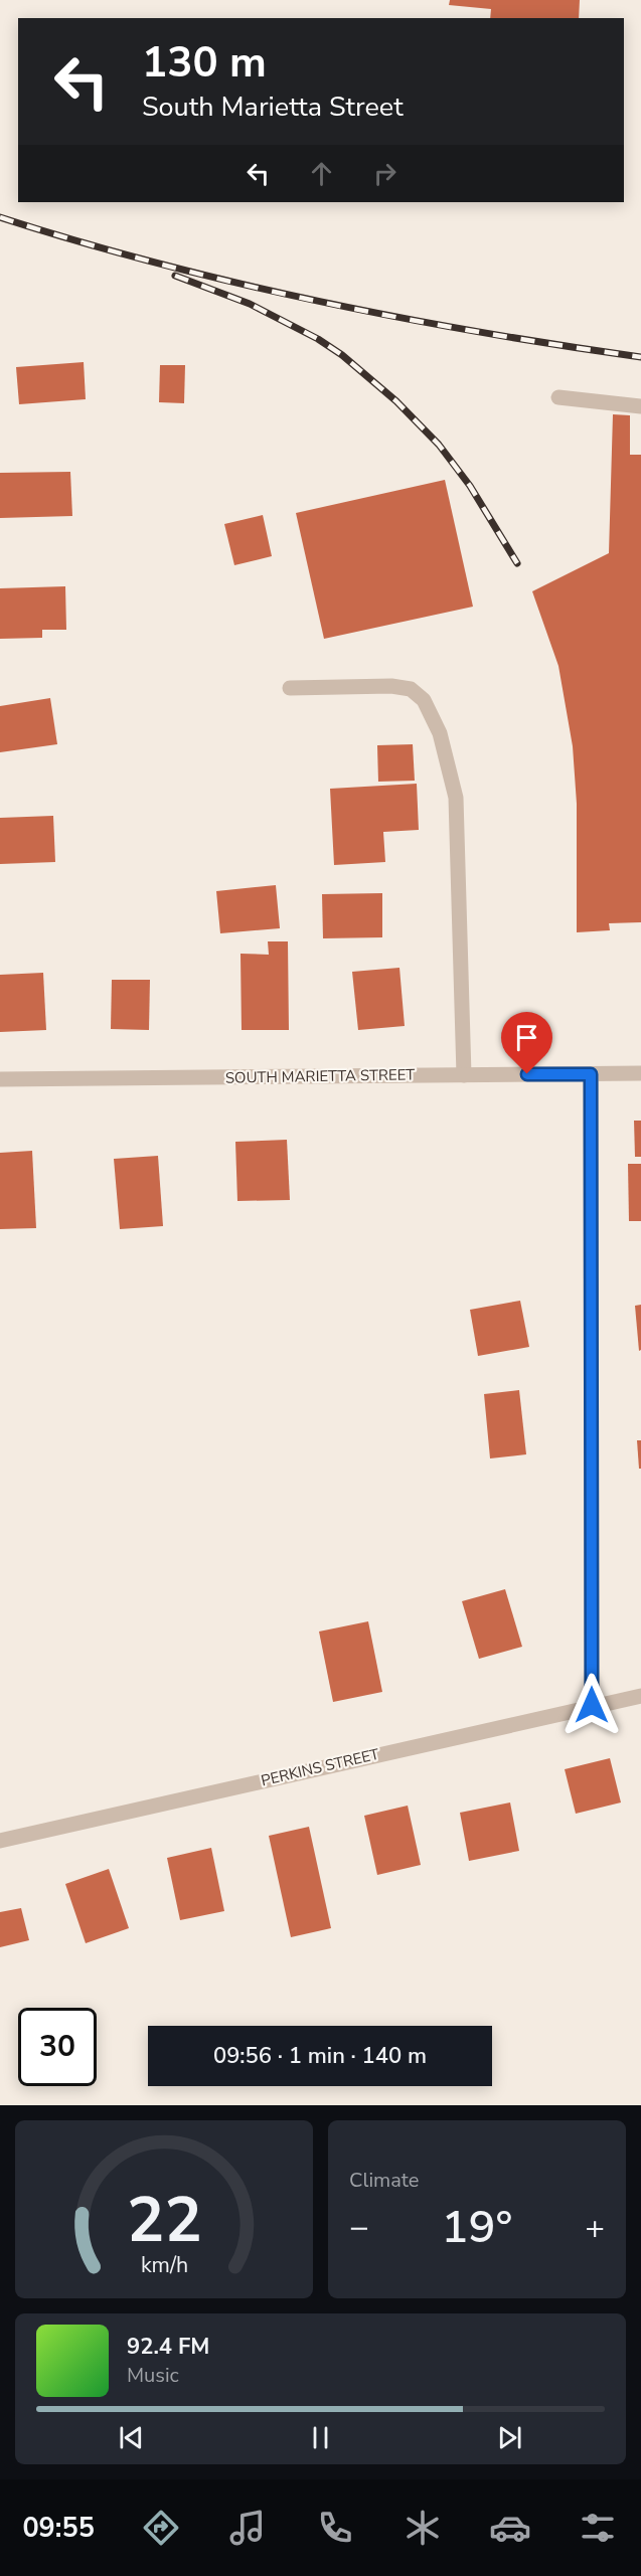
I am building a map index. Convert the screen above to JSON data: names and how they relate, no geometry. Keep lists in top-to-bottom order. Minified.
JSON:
{"streets":{"street":["SOUTH MARIETTA STREET","PERKINS STREET"]},"page":{"turn":["130 m","South Marietta Street"],"limit":"30","trip":"09:56 · 1 min · 140 m","tile":"Climate","heat":["−","19°","+"],"song":["92.4 FM","Music"],"tabs":"09:55","gauge":["22","km/h"]}}
